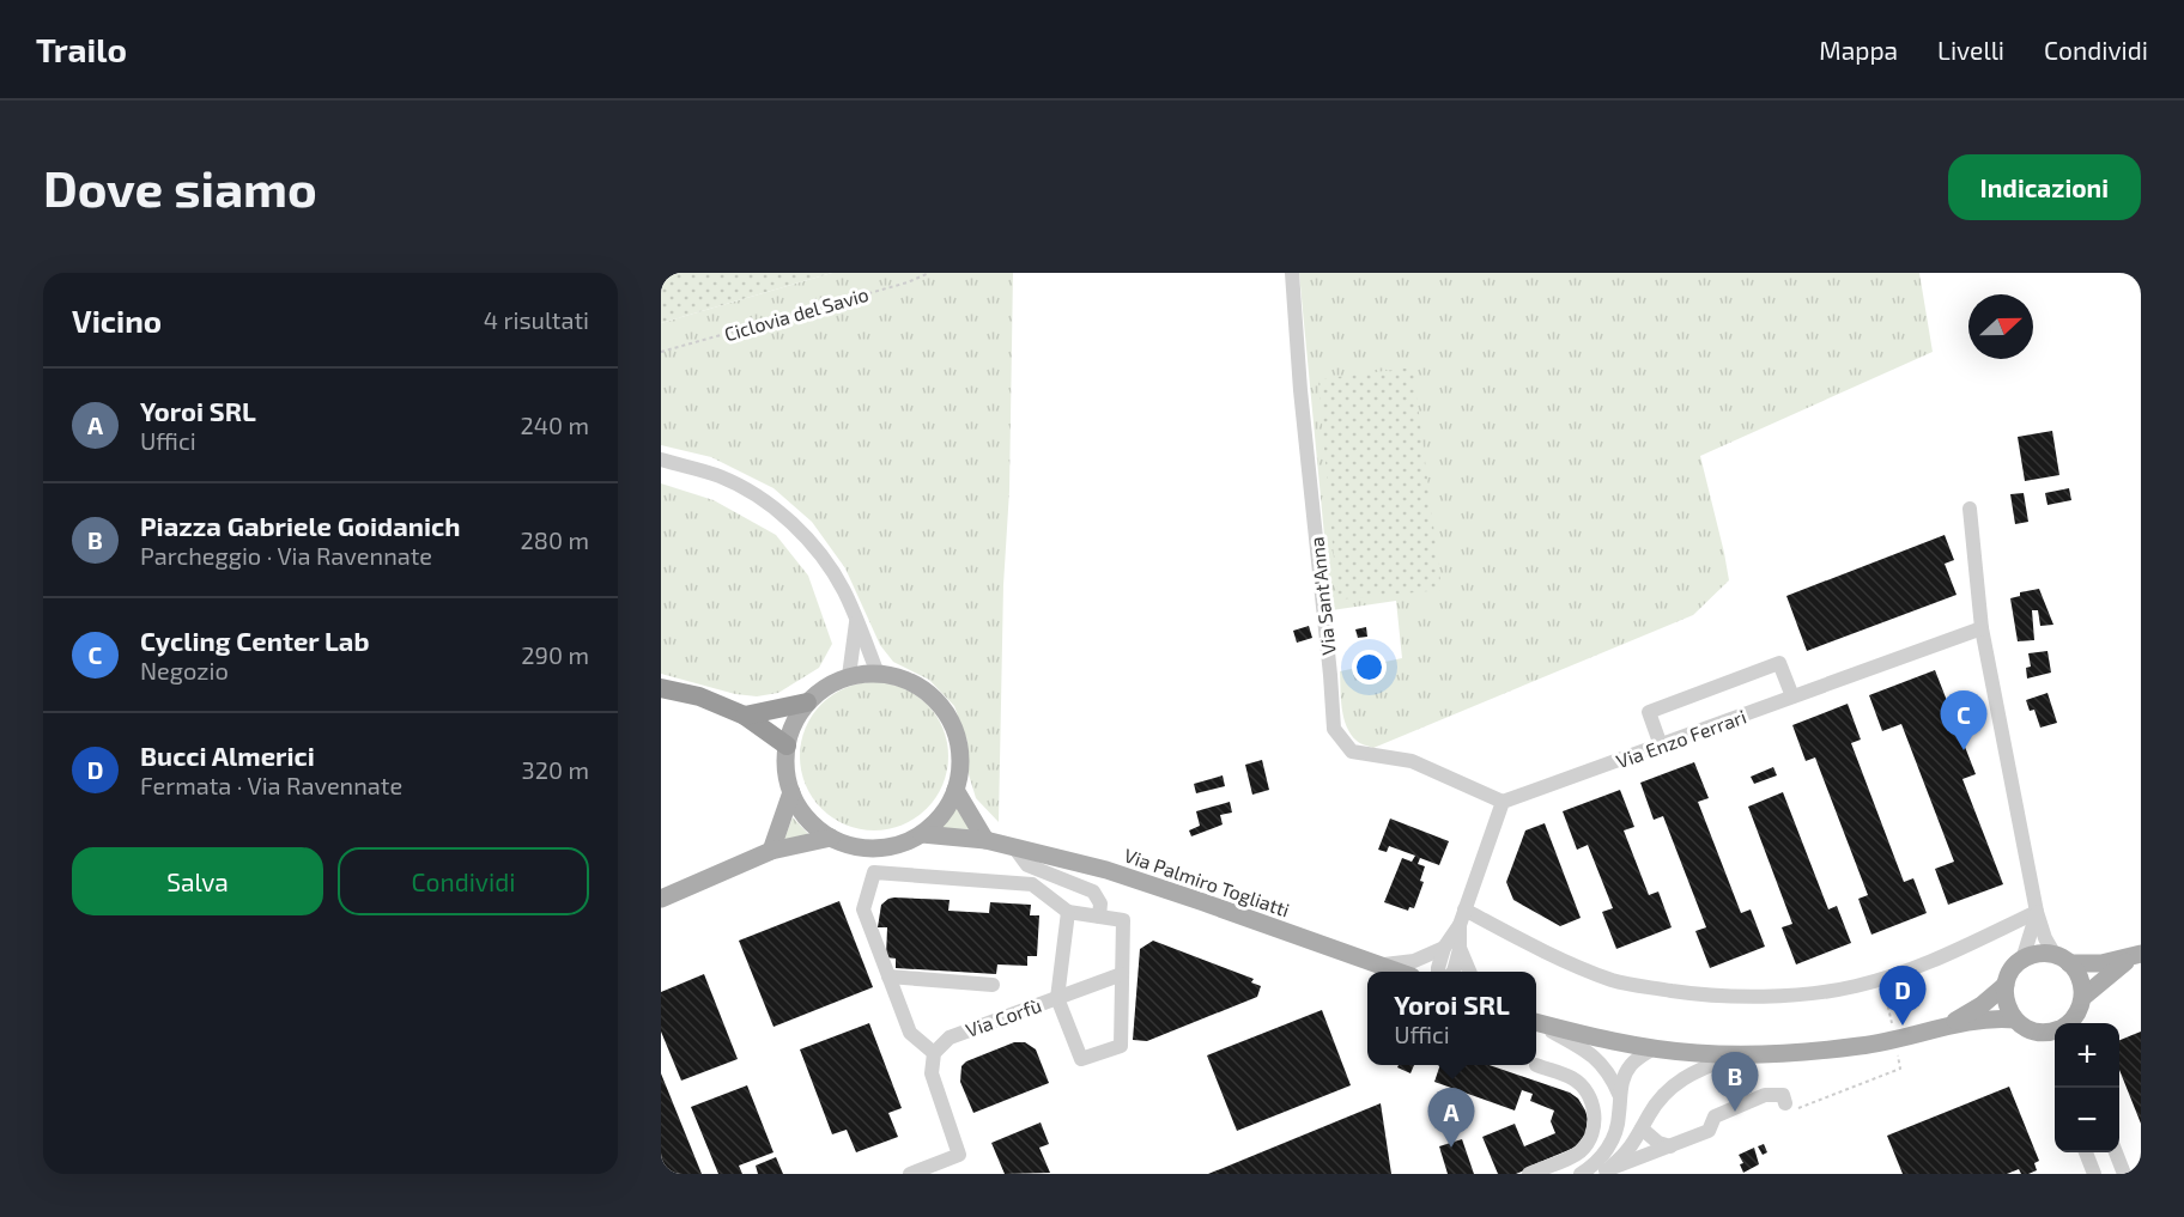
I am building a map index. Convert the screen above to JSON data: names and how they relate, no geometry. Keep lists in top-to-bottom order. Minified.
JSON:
{"streets":{"main road":["Via Palmiro Togliatti"],"street":["Via Sant'Anna","Via Enzo Ferrari","Via Corfù"],"path":["Ciclovia del Savio"]},"crossings":[["Via Sant'Anna","Via Enzo Ferrari"]],"north":"right","page":{"header":"Trailo","nav":["Mappa","Livelli","Condividi"],"buttons":["Indicazioni",["Salva","Condividi"]],"title":"Dove siamo","heading":["Vicino","4 risultati"],"list":[{"mark":"A","name":"Yoroi SRL","note":"Uffici","value":"240 m"},{"mark":"B","name":"Piazza Gabriele Goidanich","note":"Parcheggio · Via Ravennate","value":"280 m"},{"mark":"C","name":"Cycling Center Lab","note":"Negozio","value":"290 m"},{"mark":"D","name":"Bucci Almerici","note":"Fermata · Via Ravennate","value":"320 m"}],"pins":["C","D","B","A"],"popup":["Yoroi SRL","Uffici"],"map_buttons":["+","−"]}}
